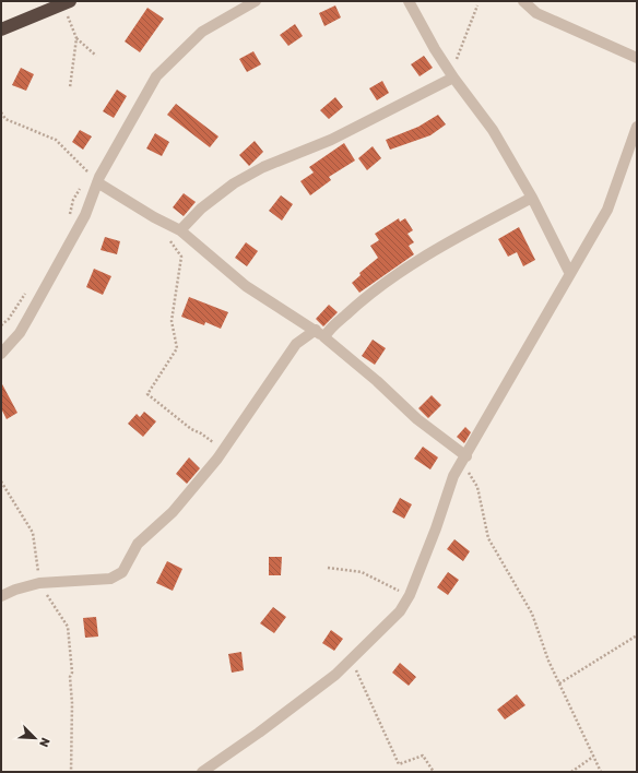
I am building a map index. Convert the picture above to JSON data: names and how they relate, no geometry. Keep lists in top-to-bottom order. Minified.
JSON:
{"north":"bottom right"}
